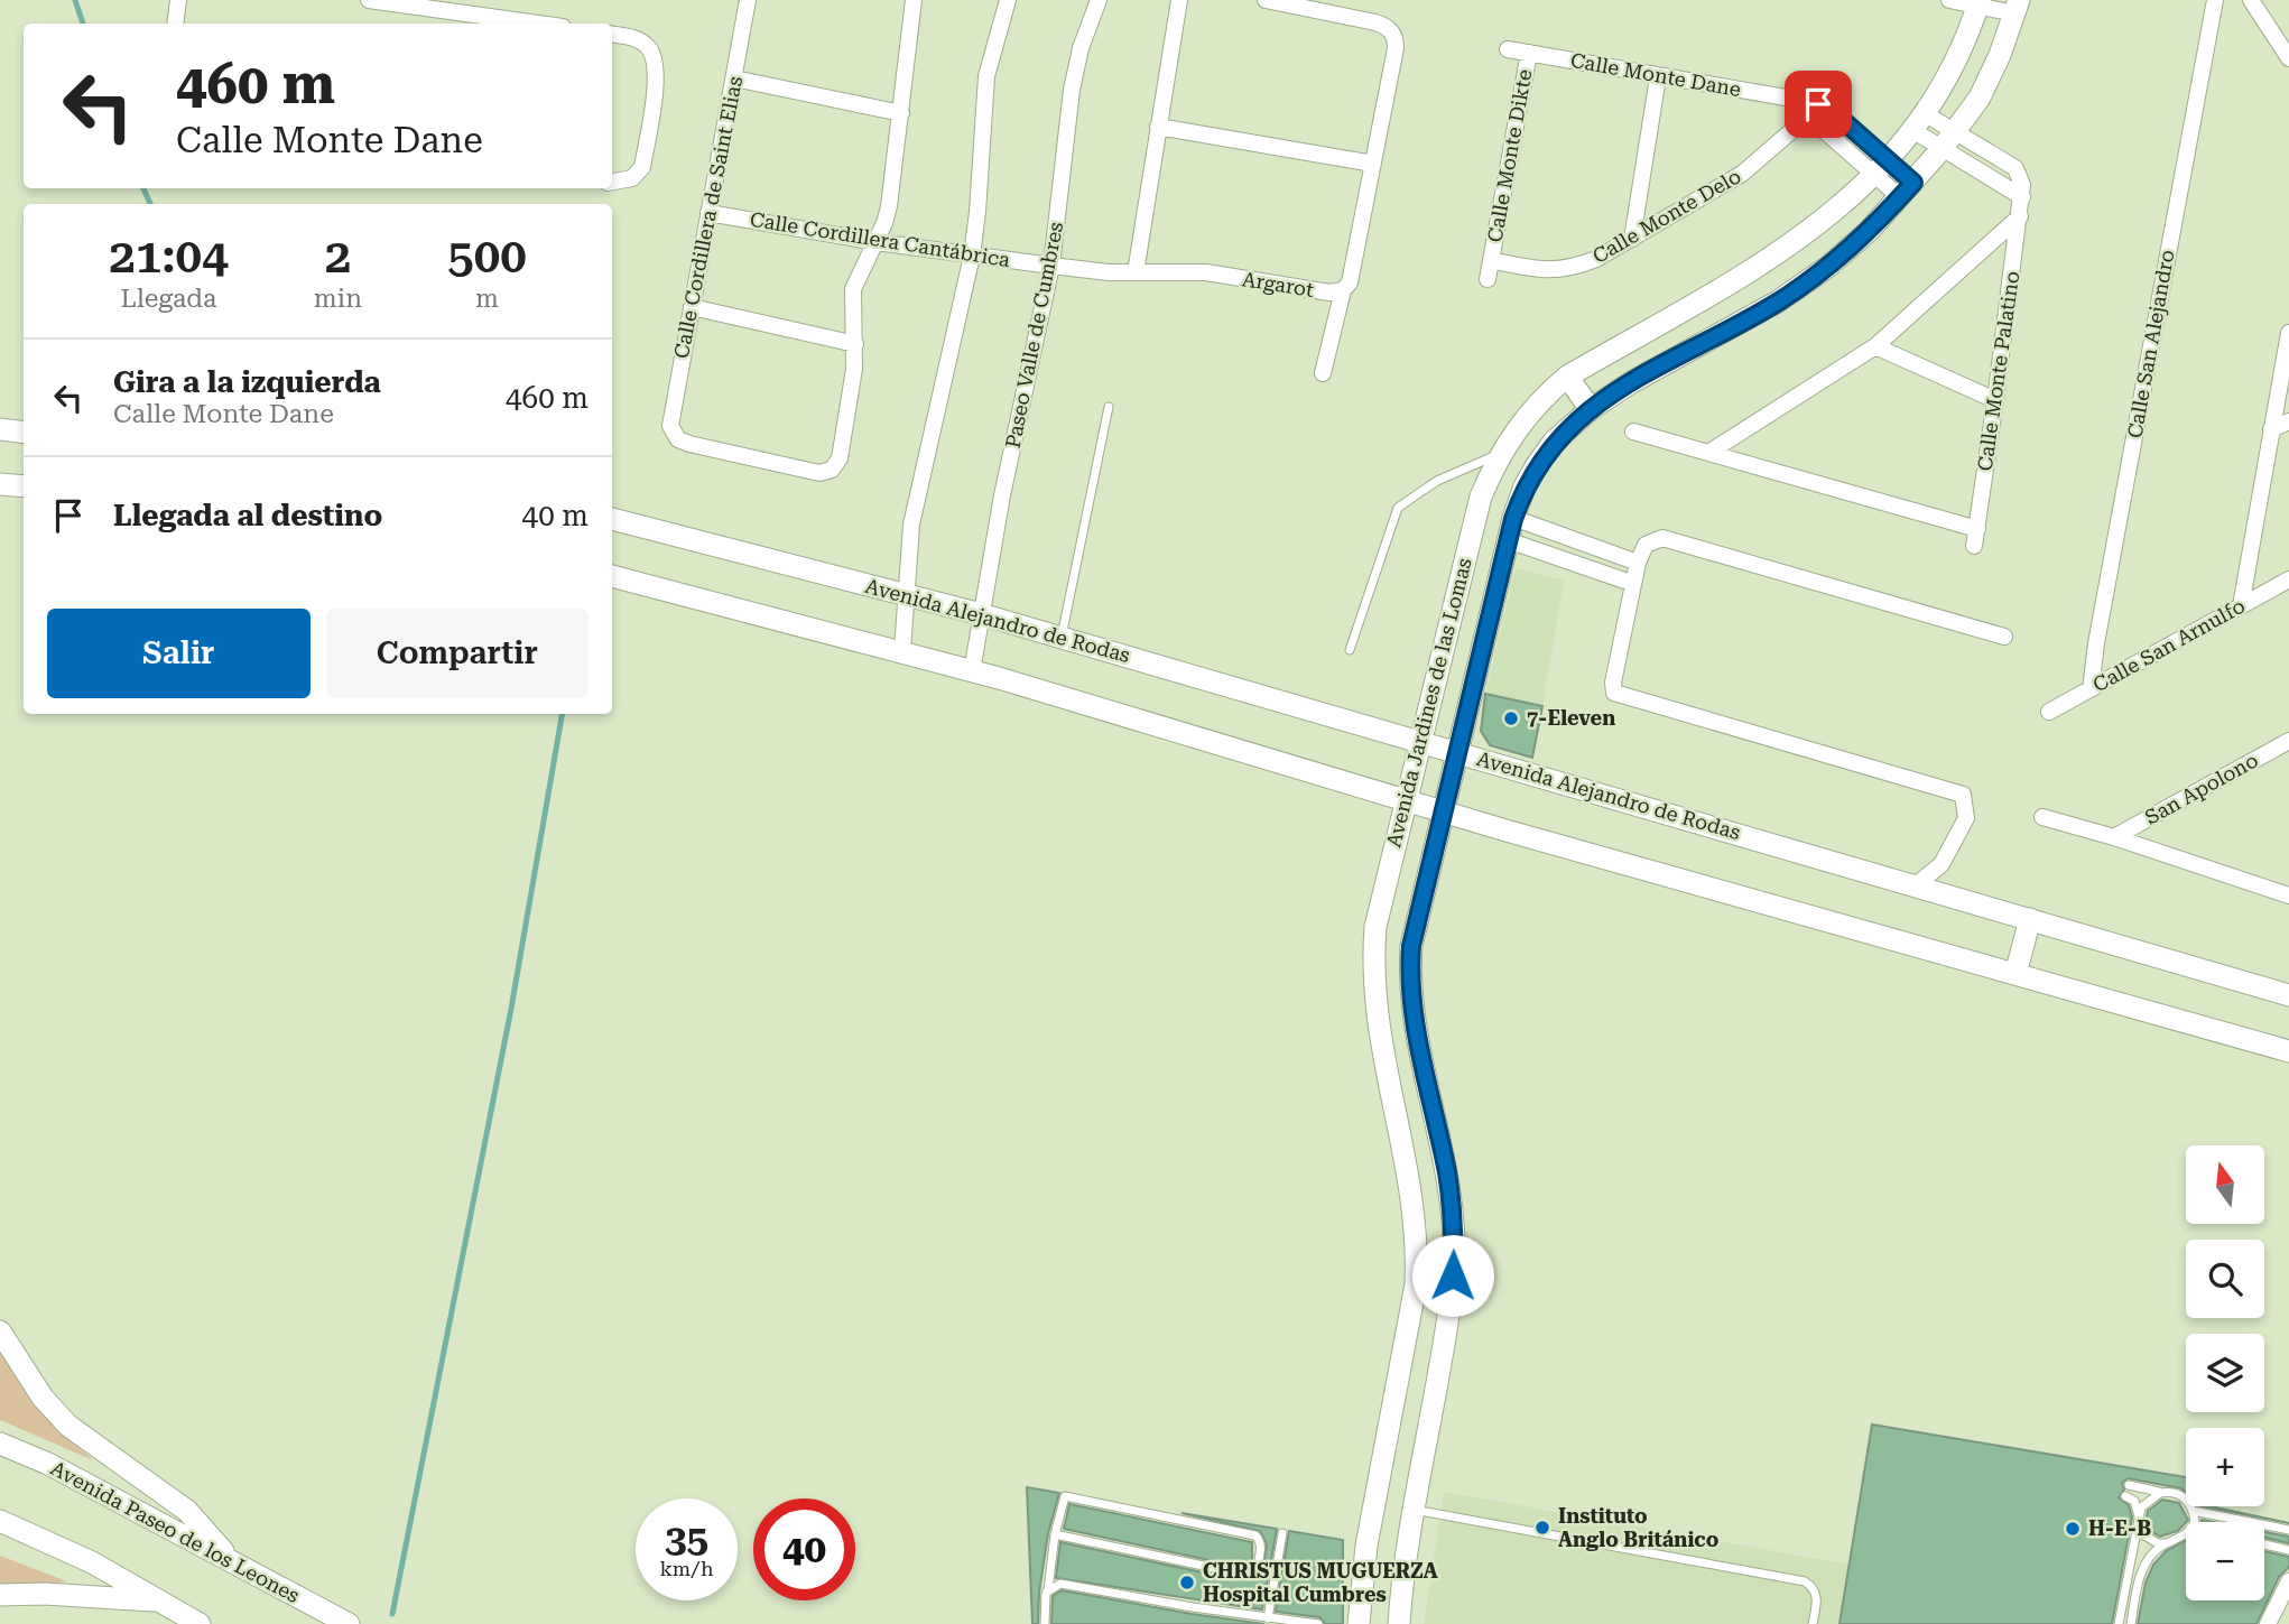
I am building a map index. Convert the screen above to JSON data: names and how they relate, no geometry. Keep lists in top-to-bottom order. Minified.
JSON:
{"streets":{"street":["Calle Monte Dane","Calle Monte Dikte","Calle Monte Delo","Calle Cordillera de Saint Elias","Calle Cordillera Cantábrica","Argarot","Paseo Valle de Cumbres","Calle San Alejandro","Calle Monte Palatino","Avenida Alejandro de Rodas","Calle San Arnulfo","Avenida Jardines de las Lomas","San Apolono","Avenida Paseo de los Leones"]},"crossings":[["Calle Monte Dane","Calle Monte Dikte"],["Calle Monte Dane","Calle Monte Delo"],["Calle Monte Dane","Avenida Jardines de las Lomas"],["Calle Monte Dikte","Calle Monte Delo"],["Calle Cordillera de Saint Elias","Calle Cordillera Cantábrica"],["Calle Cordillera Cantábrica","Argarot"],["Calle Cordillera Cantábrica","Paseo Valle de Cumbres"],["Argarot","Paseo Valle de Cumbres"],["Paseo Valle de Cumbres","Avenida Alejandro de Rodas"],["Calle San Alejandro","Calle San Arnulfo"],["Avenida Alejandro de Rodas","Avenida Jardines de las Lomas"]],"places":["7-Eleven","Instituto Anglo Británico","H-E-B","CHRISTUS MUGUERZA Hospital Cumbres"],"north":"top","page":{"turn":["460 m","Calle Monte Dane"],"eta":["21:04","Llegada","2","min","500","m"],"list":[{"name":"Gira a la izquierda","note":"Calle Monte Dane","value":"460 m"},{"name":"Llegada al destino","value":"40 m"}],"buttons":["Salir","Compartir"],"map_buttons":["+","−"],"speed":"35 km/h","limit":"40"}}
